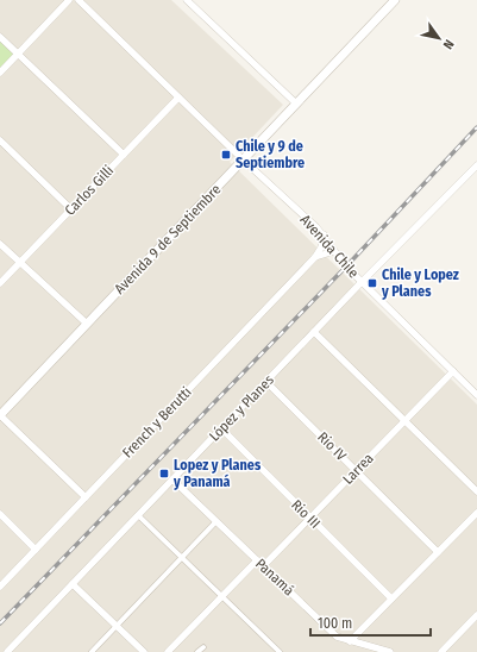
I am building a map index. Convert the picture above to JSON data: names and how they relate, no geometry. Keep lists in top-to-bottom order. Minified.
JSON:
{"streets":{"street":["Carlos Gilli","Avenida 9 de Septiembre","Avenida Chile","López y Planes","French y Berutti","Rio IV","Larrea","Rio III","Panamá"]},"crossings":[["Carlos Gilli","Avenida Chile"],["Avenida 9 de Septiembre","Avenida Chile"],["Avenida Chile","López y Planes"],["Avenida Chile","French y Berutti"],["Avenida Chile","Larrea"],["López y Planes","Rio IV"],["López y Planes","Rio III"],["López y Planes","Panamá"],["Rio IV","Larrea"],["Larrea","Rio III"],["Larrea","Panamá"]],"places":{"transit":["Chile y 9 de Septiembre","Chile y Lopez y Planes","Lopez y Planes y Panamá"]},"scale_bar":"100 m","north":"bottom right"}
